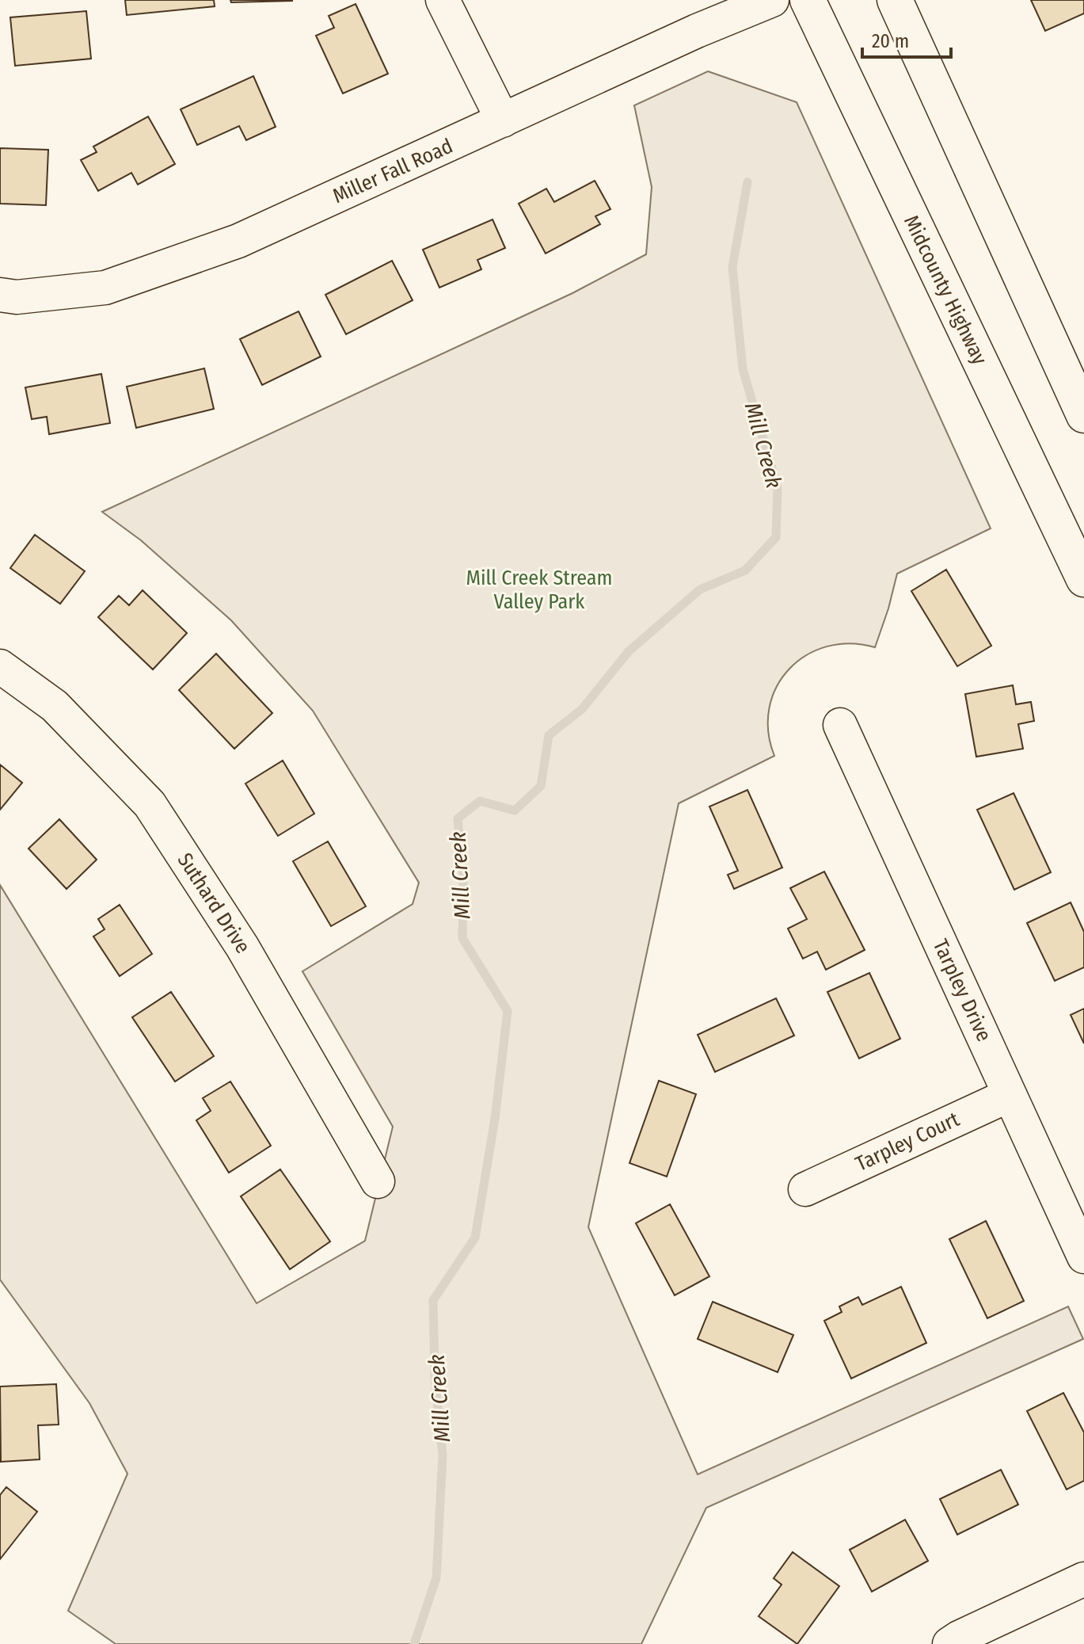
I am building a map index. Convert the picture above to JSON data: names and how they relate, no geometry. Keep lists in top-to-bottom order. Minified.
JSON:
{"streets":{"main road":["Midcounty Highway"],"street":["Miller Fall Road","Suthard Drive","Tarpley Drive","Tarpley Court"]},"crossings":[["Tarpley Drive","Tarpley Court"]],"water":["Mill Creek"],"parks":["Mill Creek Stream Valley Park"],"scale_bar":"20 m"}
